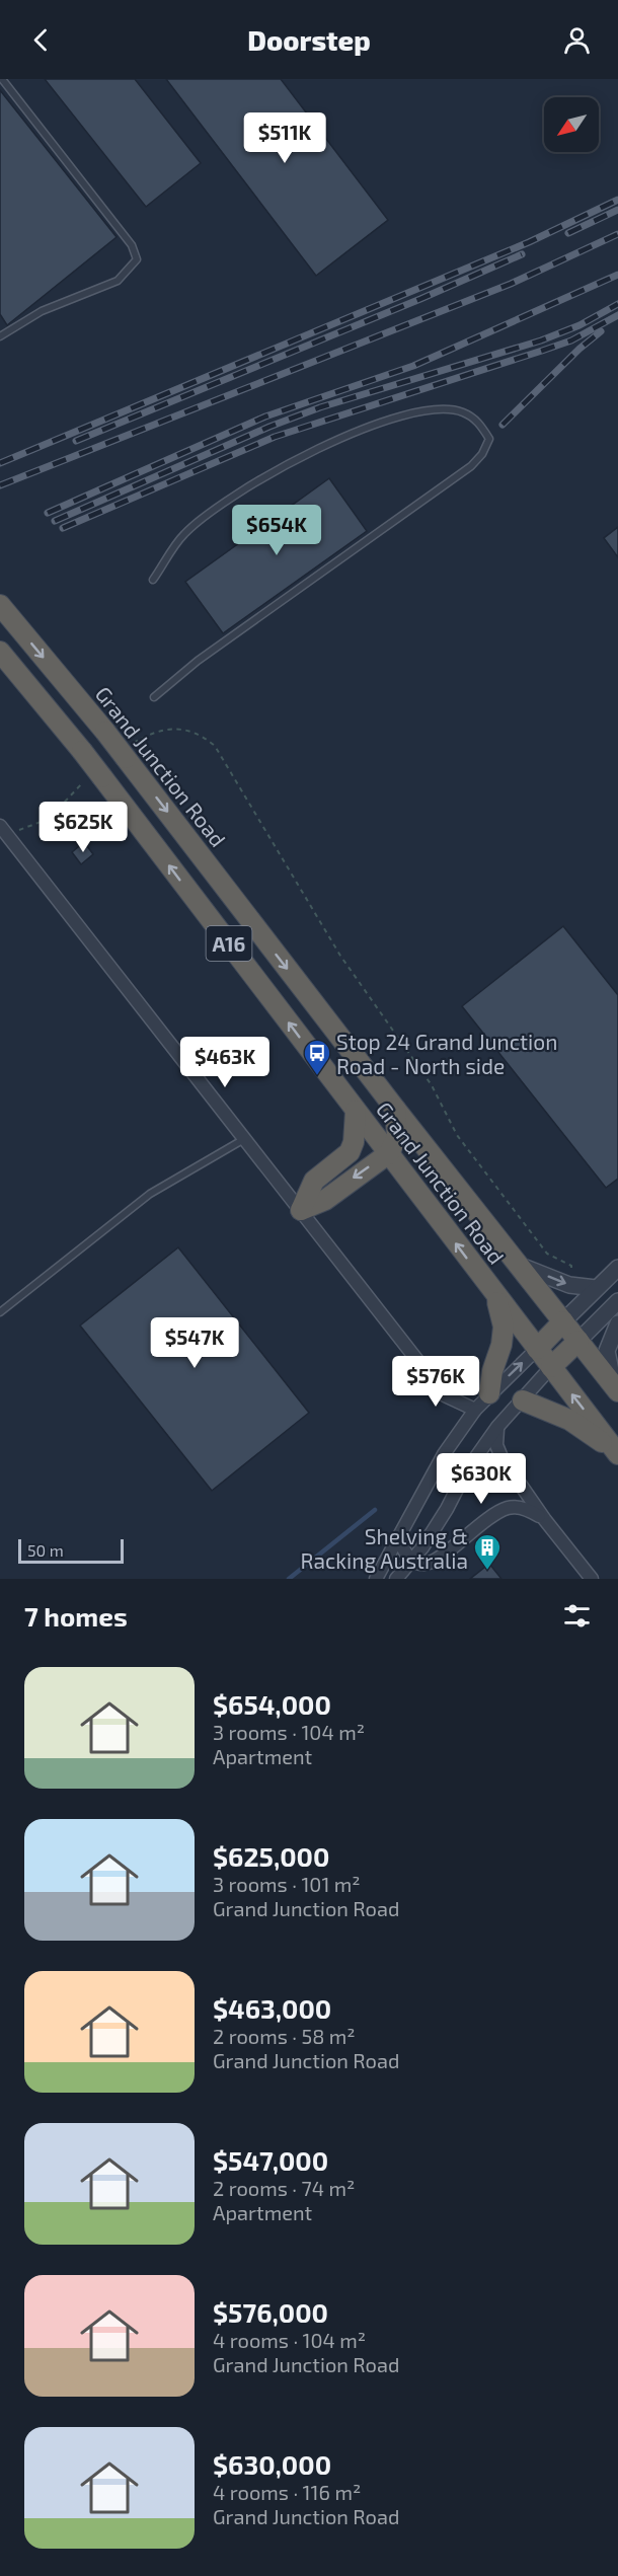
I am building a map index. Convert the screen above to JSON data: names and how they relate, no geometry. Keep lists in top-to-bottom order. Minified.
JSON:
{"streets":{"highway":["Grand Junction Road","A16"]},"places":{"bus stop":["Stop 24 Grand Junction Road - North side"],"building":["Shelving & Racking Australia"]},"scale_bar":"50 m","north":"bottom left","page":{"header":"Doorstep","price":["$511K","$654K","$625K","$463K","$547K","$576K","$630K"],"scale":"50 m","heading":"7 homes","list":[{"name":"$654,000","note":"3 rooms · 104 m² · Apartment"},{"name":"$625,000","note":"3 rooms · 101 m² · Grand Junction Road"},{"name":"$463,000","note":"2 rooms · 58 m² · Grand Junction Road"},{"name":"$547,000","note":"2 rooms · 74 m² · Apartment"},{"name":"$576,000","note":"4 rooms · 104 m² · Grand Junction Road"},{"name":"$630,000","note":"4 rooms · 116 m² · Grand Junction Road"}]}}
